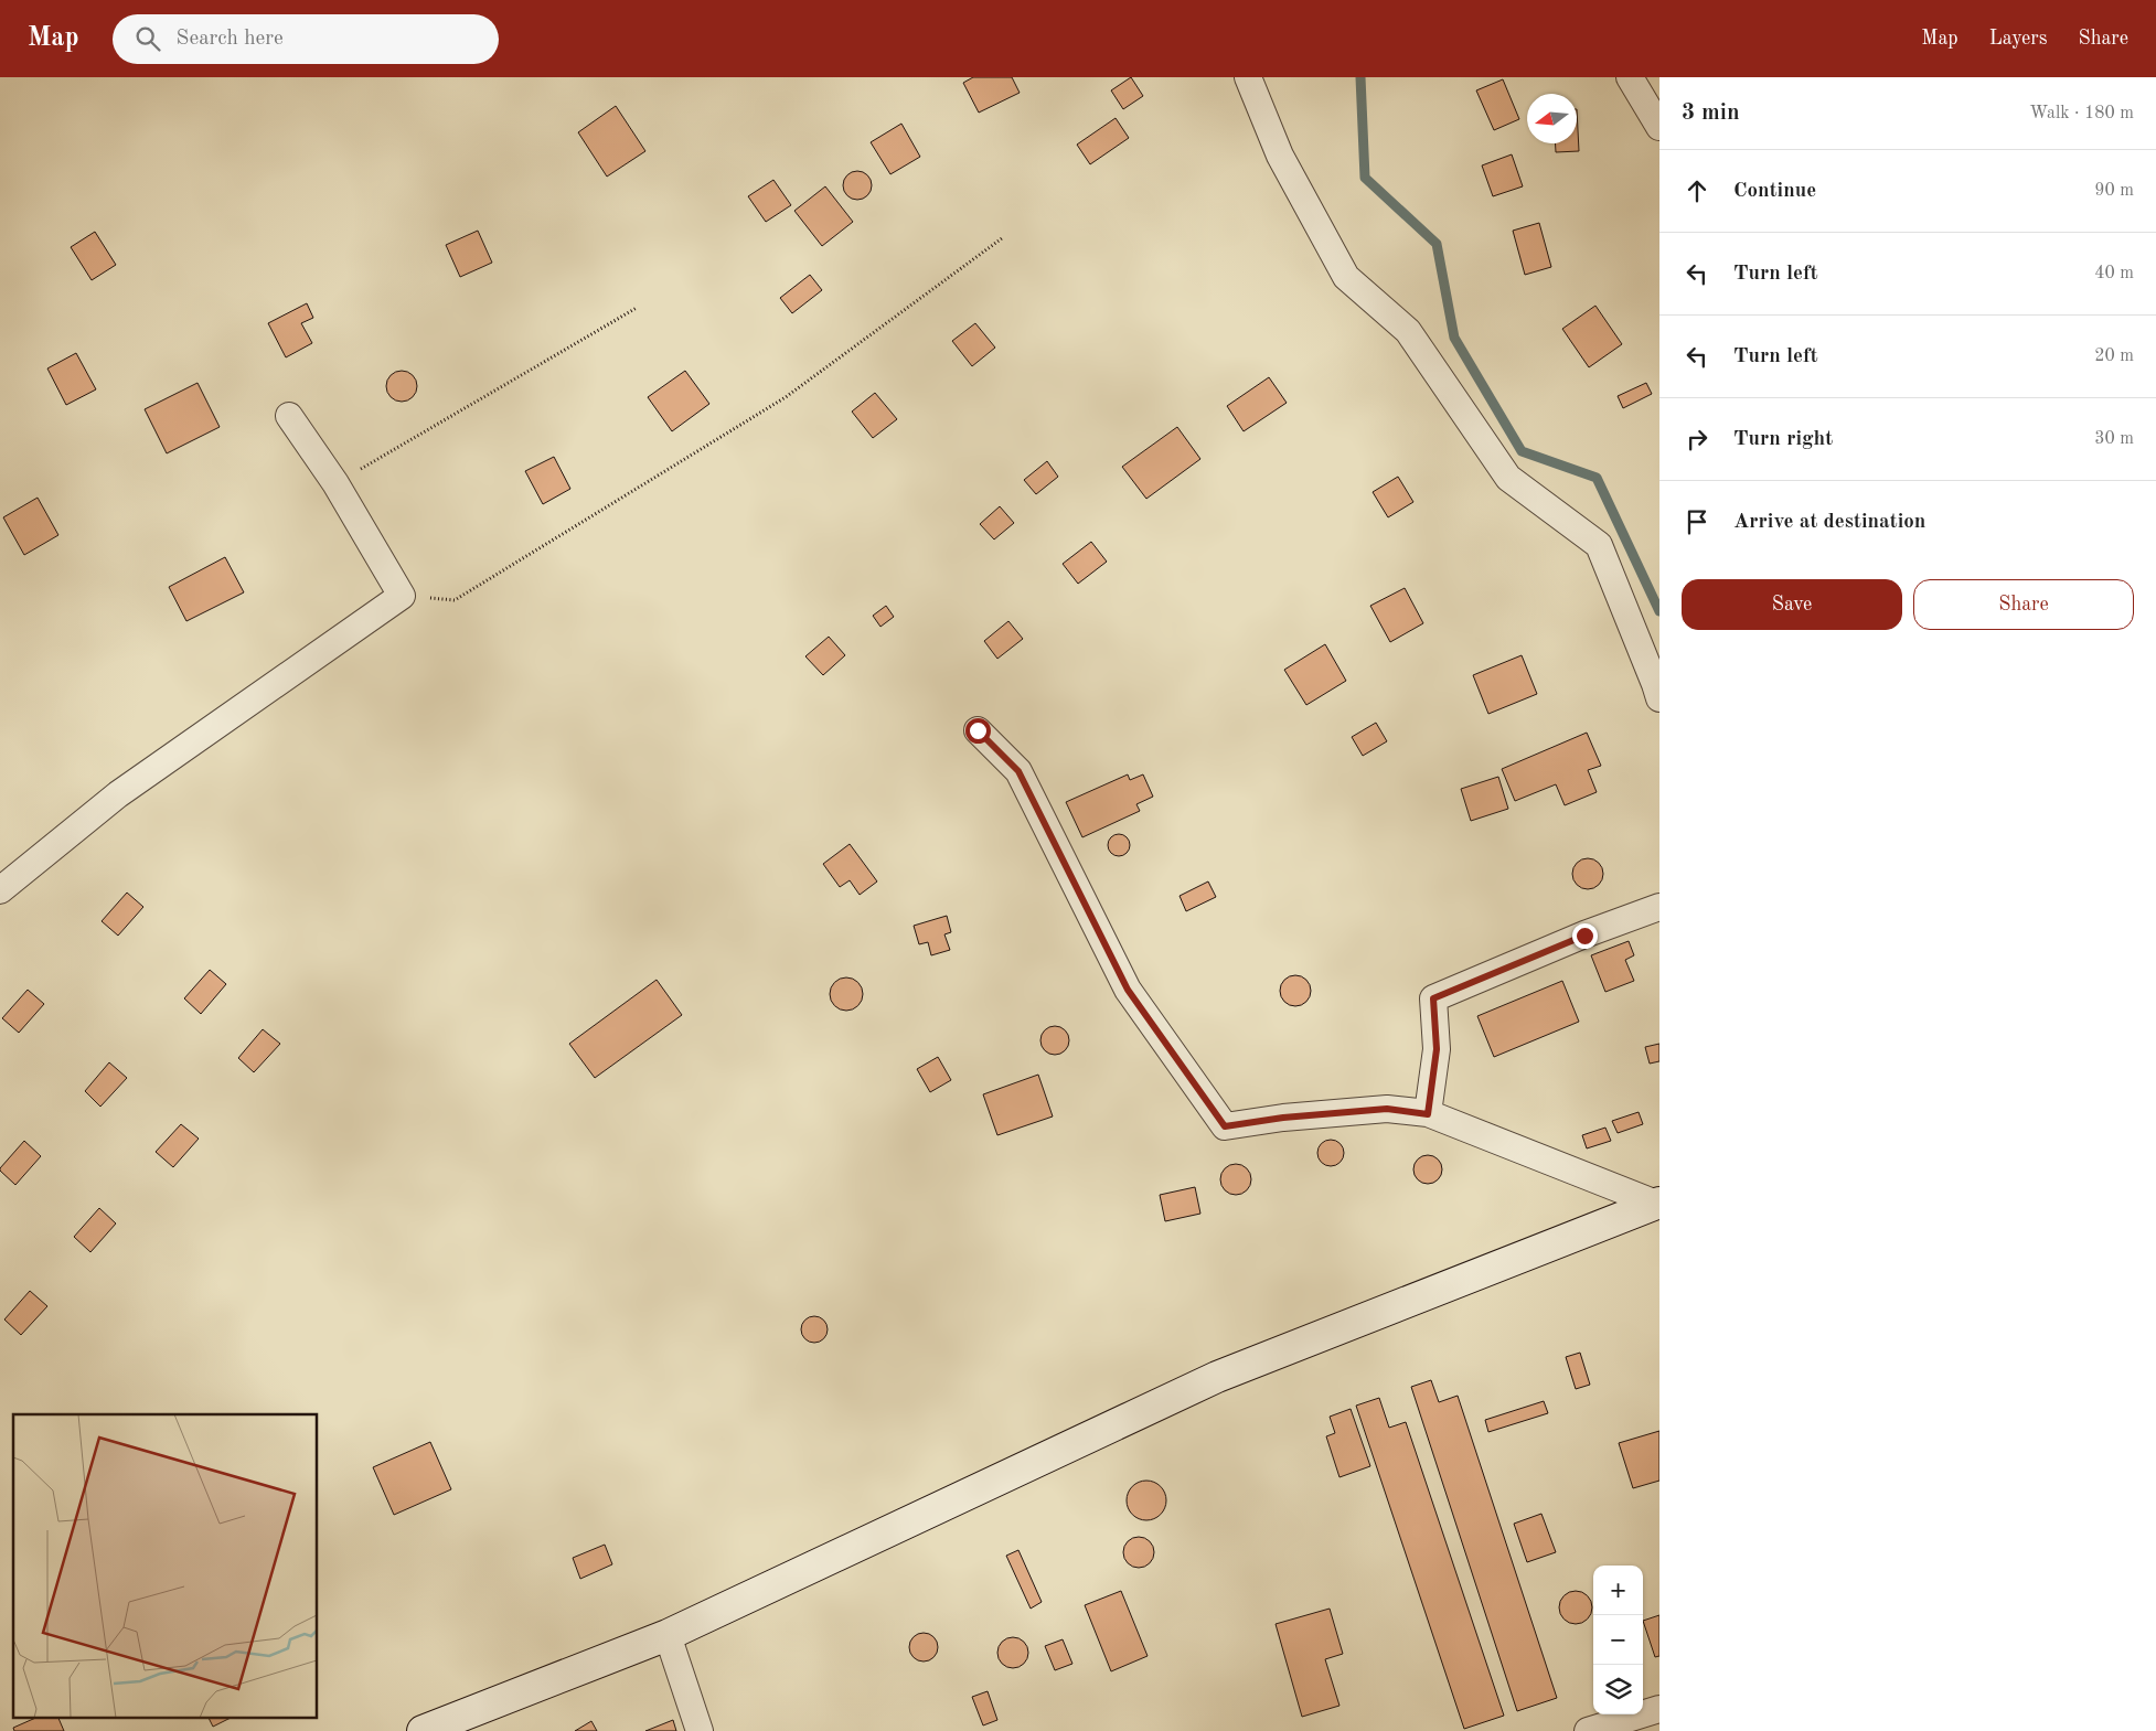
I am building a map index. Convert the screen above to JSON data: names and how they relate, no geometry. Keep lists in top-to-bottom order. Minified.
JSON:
{"north":"left","page":{"header":"Map","search":"Search here","nav":["Map","Layers","Share"],"heading":["3 min","Walk · 180 m"],"list":[["Continue","90 m"],["Turn left","40 m"],["Turn left","20 m"],["Turn right","30 m"],"Arrive at destination"],"buttons":["Save","Share"],"map_buttons":["+","−"]}}
